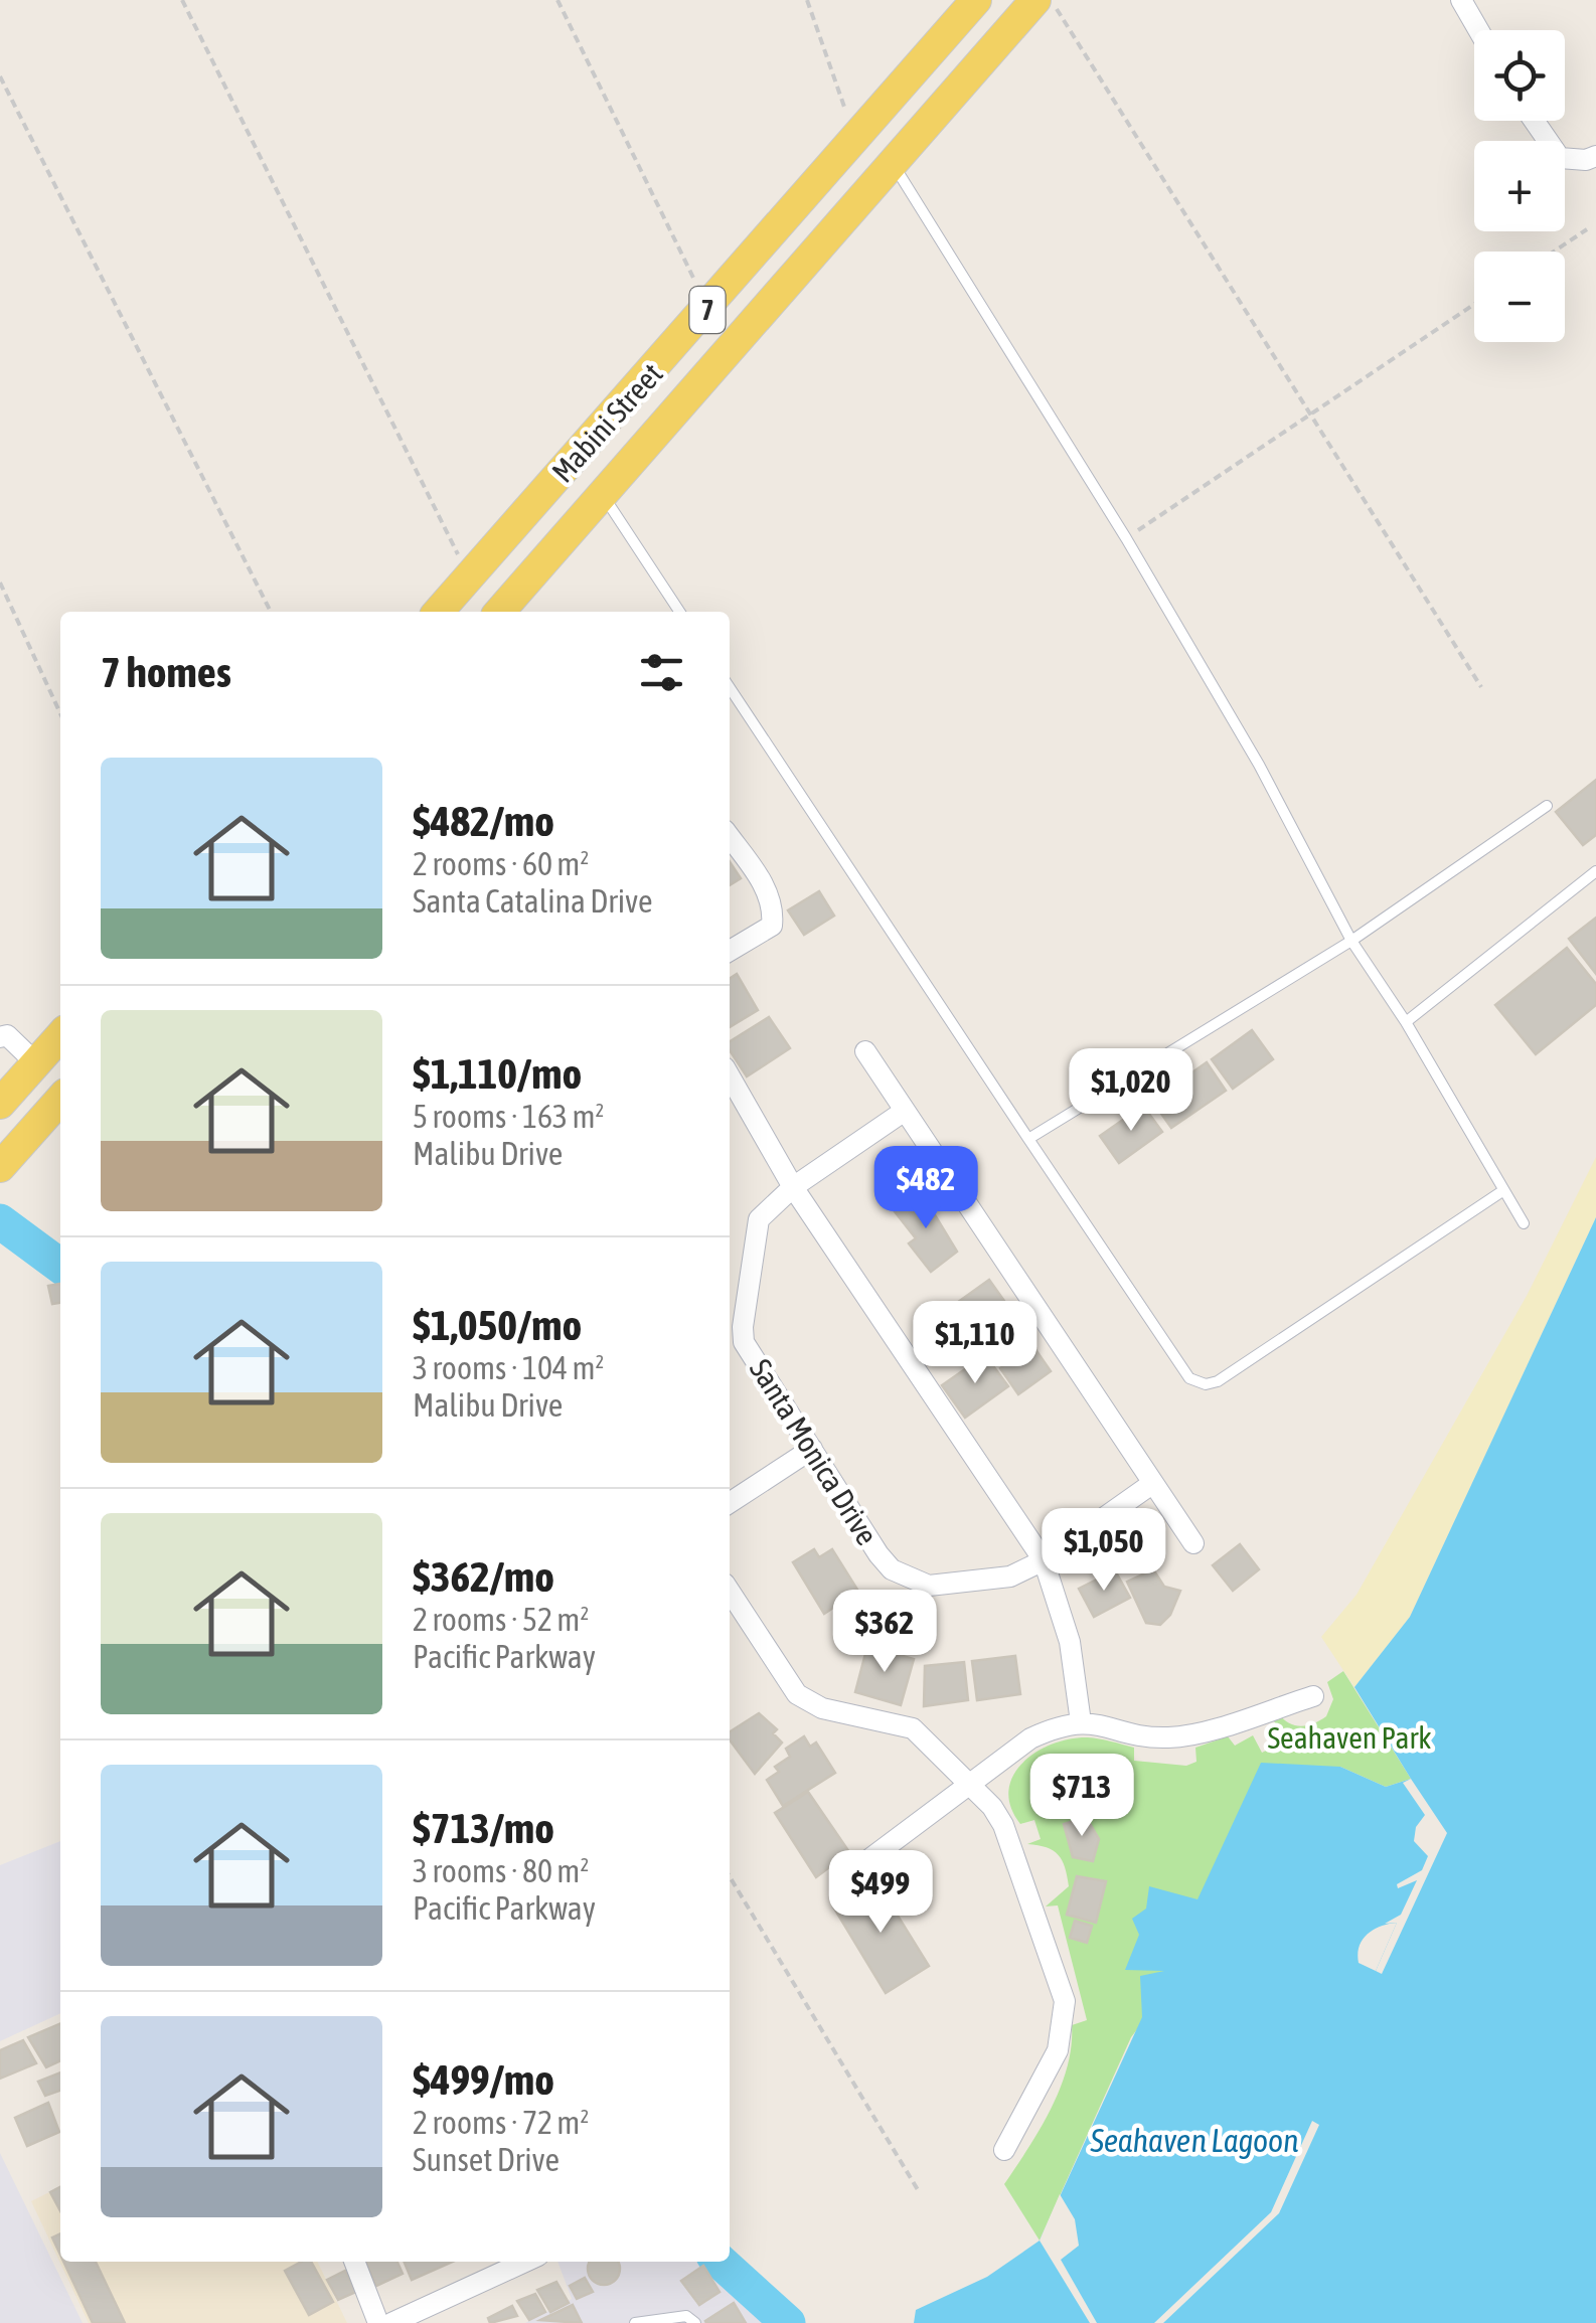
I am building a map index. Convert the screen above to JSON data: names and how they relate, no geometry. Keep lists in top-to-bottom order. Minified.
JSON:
{"streets":{"main road":["7","Mabini Street"],"street":["Santa Monica Drive"]},"water":["Seahaven Lagoon"],"parks":["Seahaven Park"],"page":{"map_buttons":["+","−"],"heading":"7 homes","list":[{"name":"$482/mo","note":"2 rooms · 60 m² · Santa Catalina Drive"},{"name":"$1,110/mo","note":"5 rooms · 163 m² · Malibu Drive"},{"name":"$1,050/mo","note":"3 rooms · 104 m² · Malibu Drive"},{"name":"$362/mo","note":"2 rooms · 52 m² · Pacific Parkway"},{"name":"$713/mo","note":"3 rooms · 80 m² · Pacific Parkway"},{"name":"$499/mo","note":"2 rooms · 72 m² · Sunset Drive"}],"price":["$1,020","$482","$1,110","$1,050","$362","$713","$499"]}}
